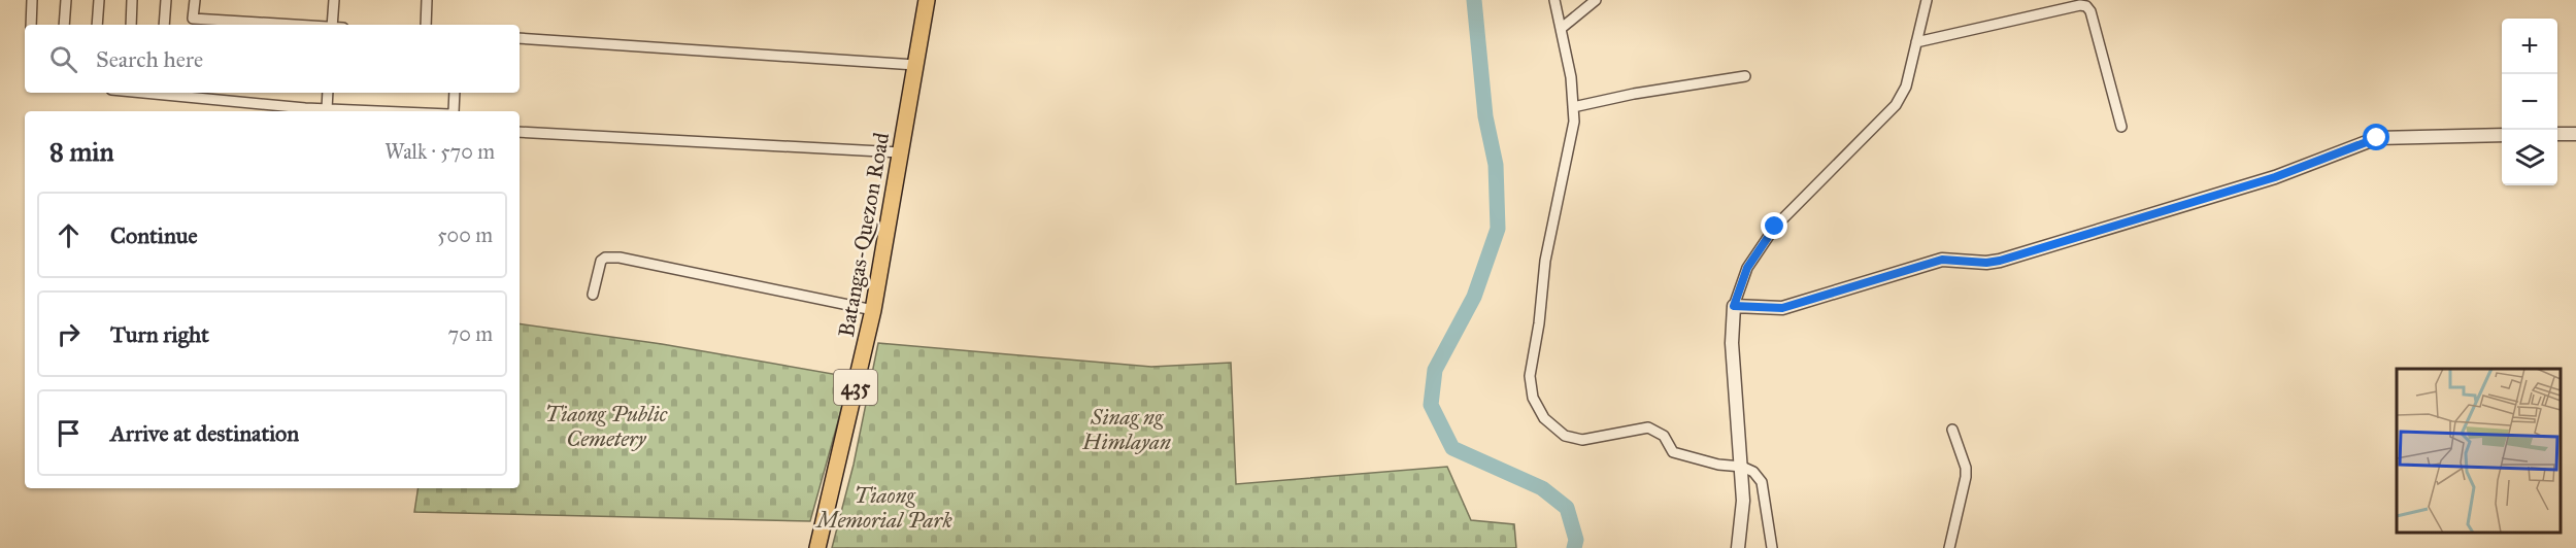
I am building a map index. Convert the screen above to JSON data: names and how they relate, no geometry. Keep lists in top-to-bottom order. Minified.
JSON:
{"streets":{"main road":["Batangas-Quezon Road","435"]},"parks":["Tiaong Public Cemetery","Sinag ng Himlayan","Tiaong Memorial Park"],"page":{"map_buttons":["+","−"],"search":"Search here","heading":["8 min","Walk · 570 m"],"list":[["Continue","500 m"],["Turn right","70 m"],"Arrive at destination"]}}
